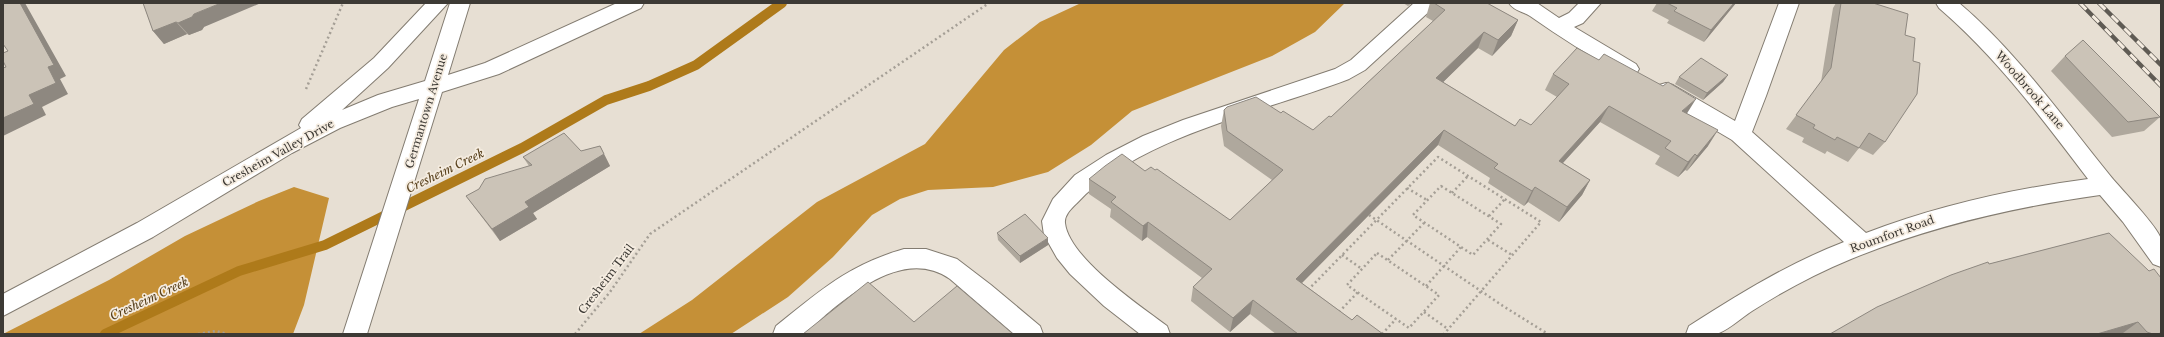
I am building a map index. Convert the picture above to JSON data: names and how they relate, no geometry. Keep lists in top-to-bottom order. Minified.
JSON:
{"streets":{"main road":["Woodbrook Lane","Germantown Avenue","Cresheim Valley Drive","Roumfort Road"],"path":["Cresheim Trail"]},"crossings":[["Woodbrook Lane","Roumfort Road"],["Germantown Avenue","Cresheim Valley Drive"]],"water":["Cresheim Creek"]}
